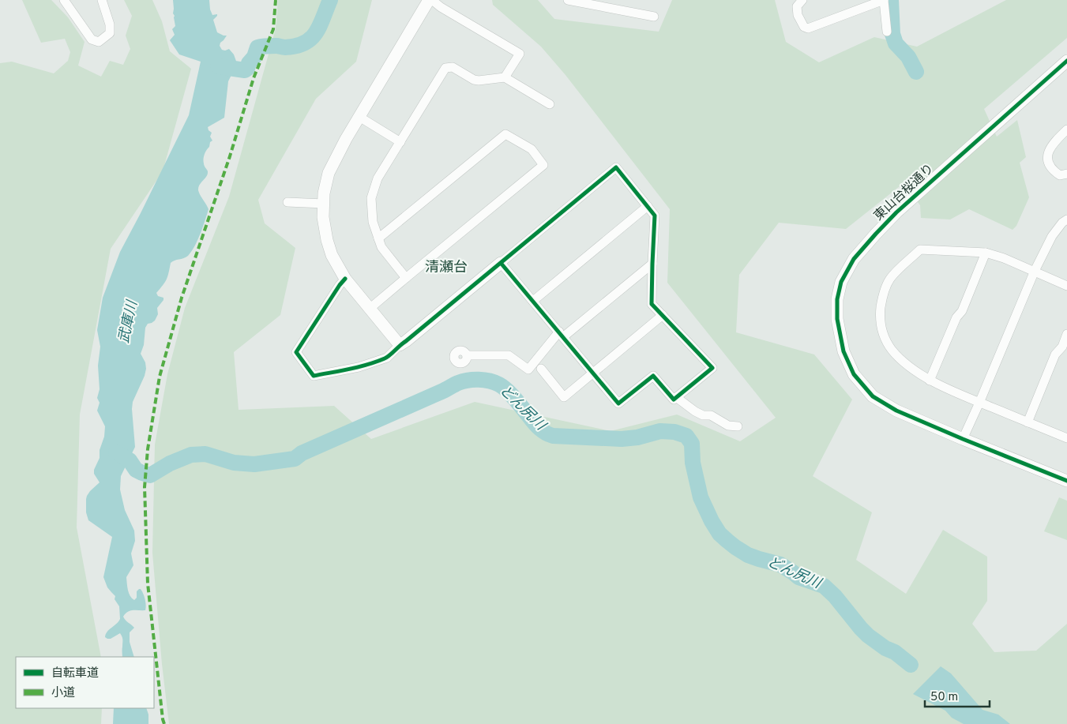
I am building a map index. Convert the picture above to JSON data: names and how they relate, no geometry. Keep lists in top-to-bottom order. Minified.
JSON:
{"streets":{"street":["東山台桜通り"]},"districts":["清瀬台"],"water":["武庫川","どん尻川"],"legend":["自転車道","小道"],"scale_bar":"50 m"}
